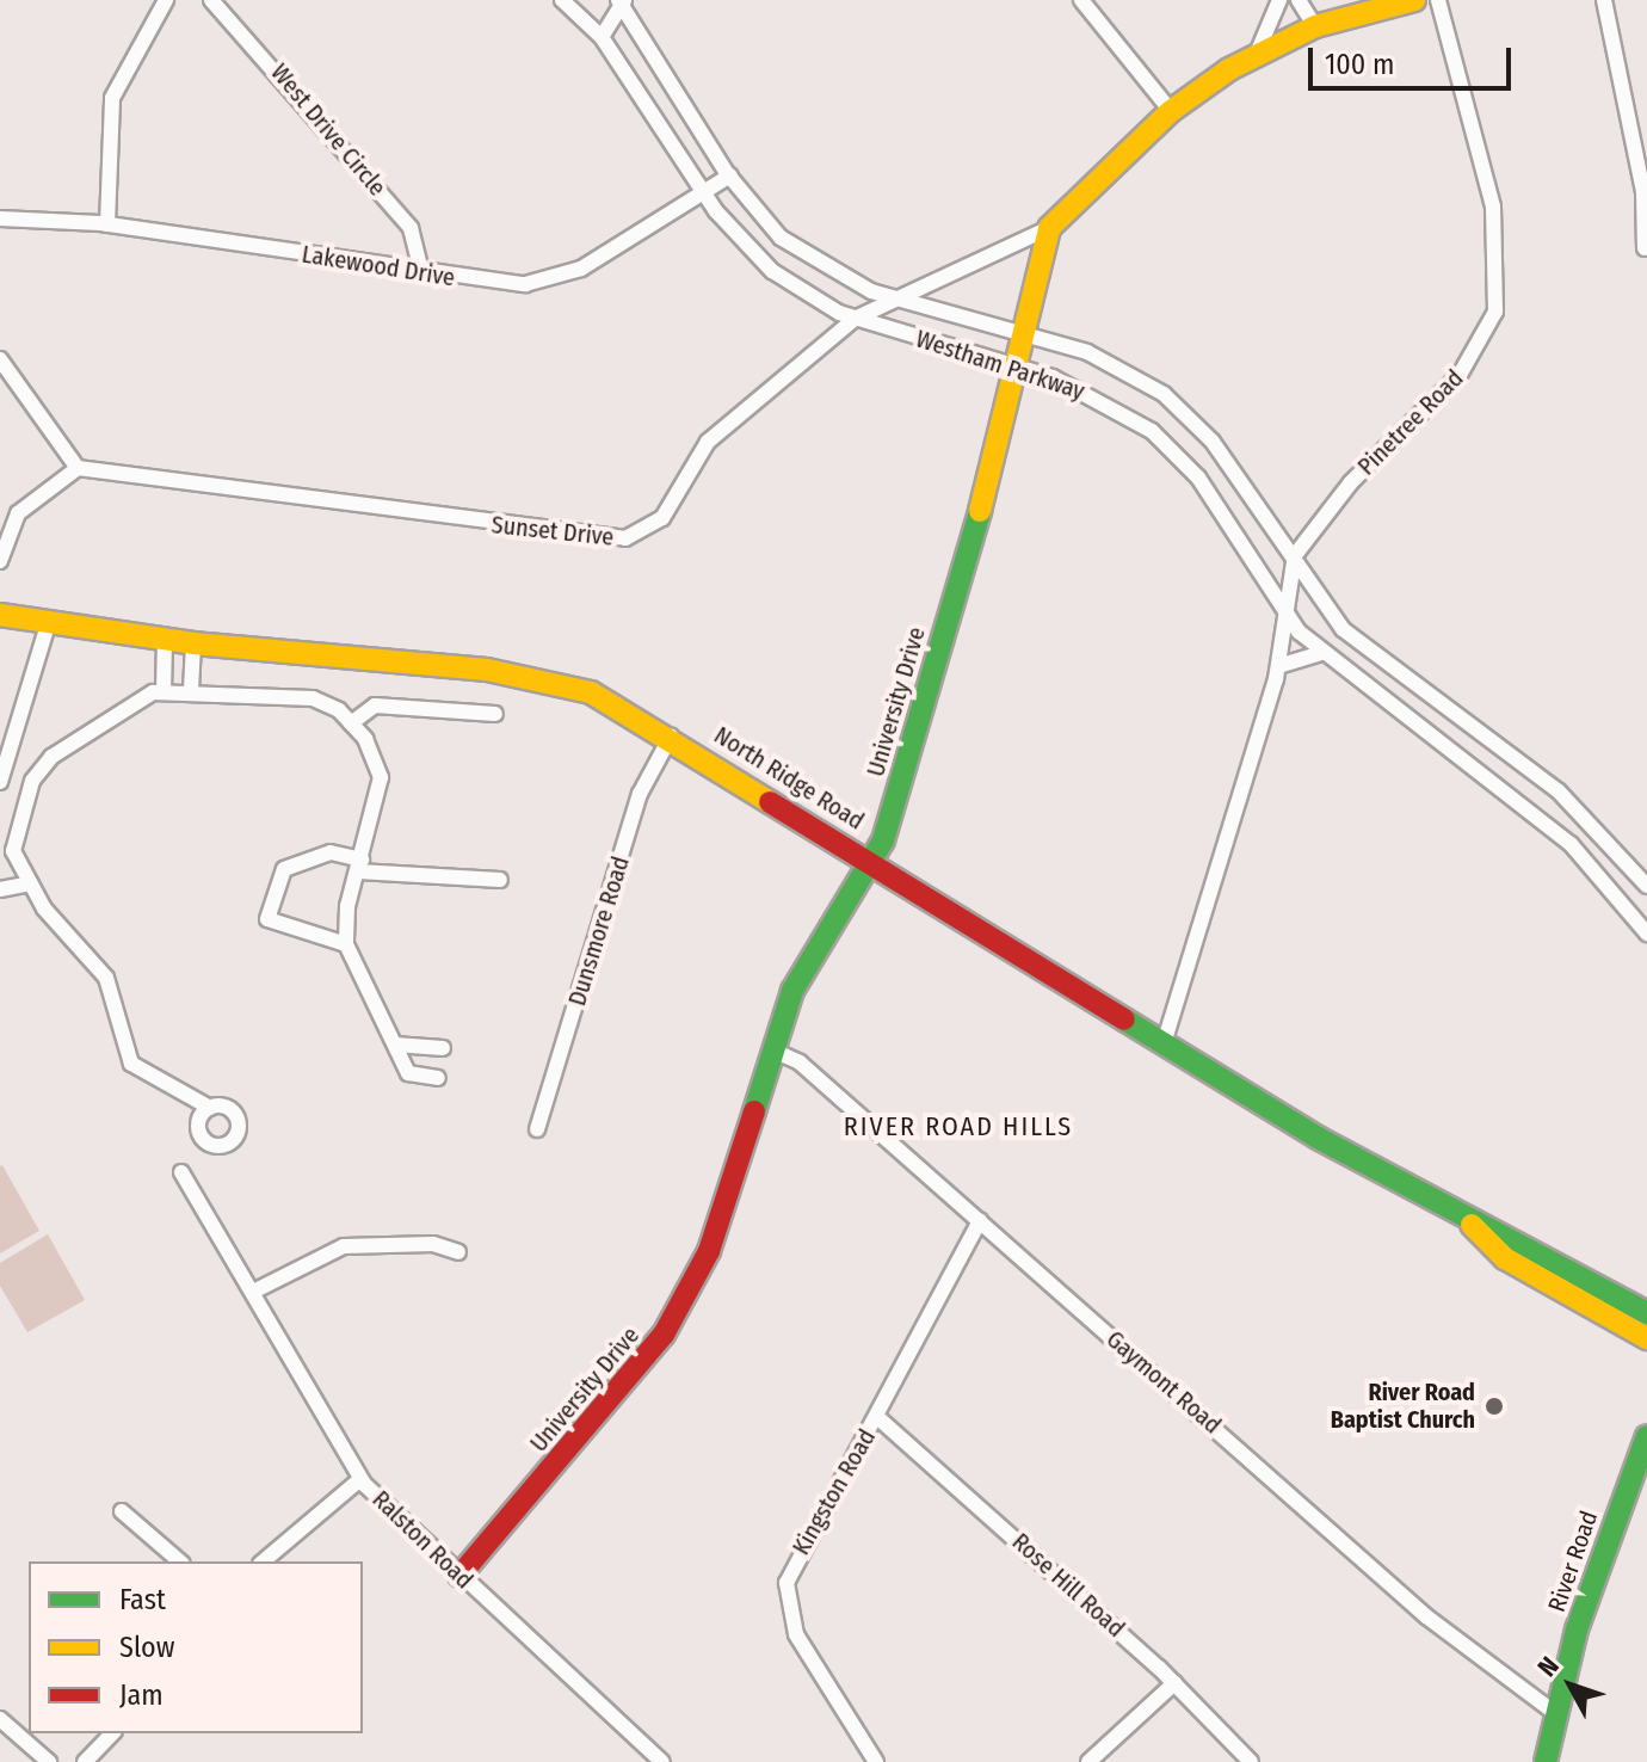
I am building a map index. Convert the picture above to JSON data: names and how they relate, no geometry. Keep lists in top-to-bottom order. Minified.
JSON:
{"streets":{"main road":["University Drive","North Ridge Road","River Road"],"street":["West Drive Circle","Lakewood Drive","Westham Parkway","Pinetree Road","Sunset Drive","Dunsmore Road","Gaymont Road","Kingston Road","Ralston Road","Rose Hill Road"]},"crossings":[["West Drive Circle","Lakewood Drive"],["Lakewood Drive","Westham Parkway"],["Westham Parkway","Pinetree Road"],["Westham Parkway","Sunset Drive"],["Westham Parkway","University Drive"],["Pinetree Road","North Ridge Road"],["Sunset Drive","University Drive"],["University Drive","North Ridge Road"],["University Drive","Gaymont Road"],["University Drive","Ralston Road"],["North Ridge Road","Dunsmore Road"],["Gaymont Road","Kingston Road"],["Gaymont Road","River Road"],["Kingston Road","Rose Hill Road"]],"districts":["RIVER ROAD HILLS"],"places":["River Road Baptist Church"],"legend":["Fast","Slow","Jam"],"scale_bar":"100 m","north":"top left"}
